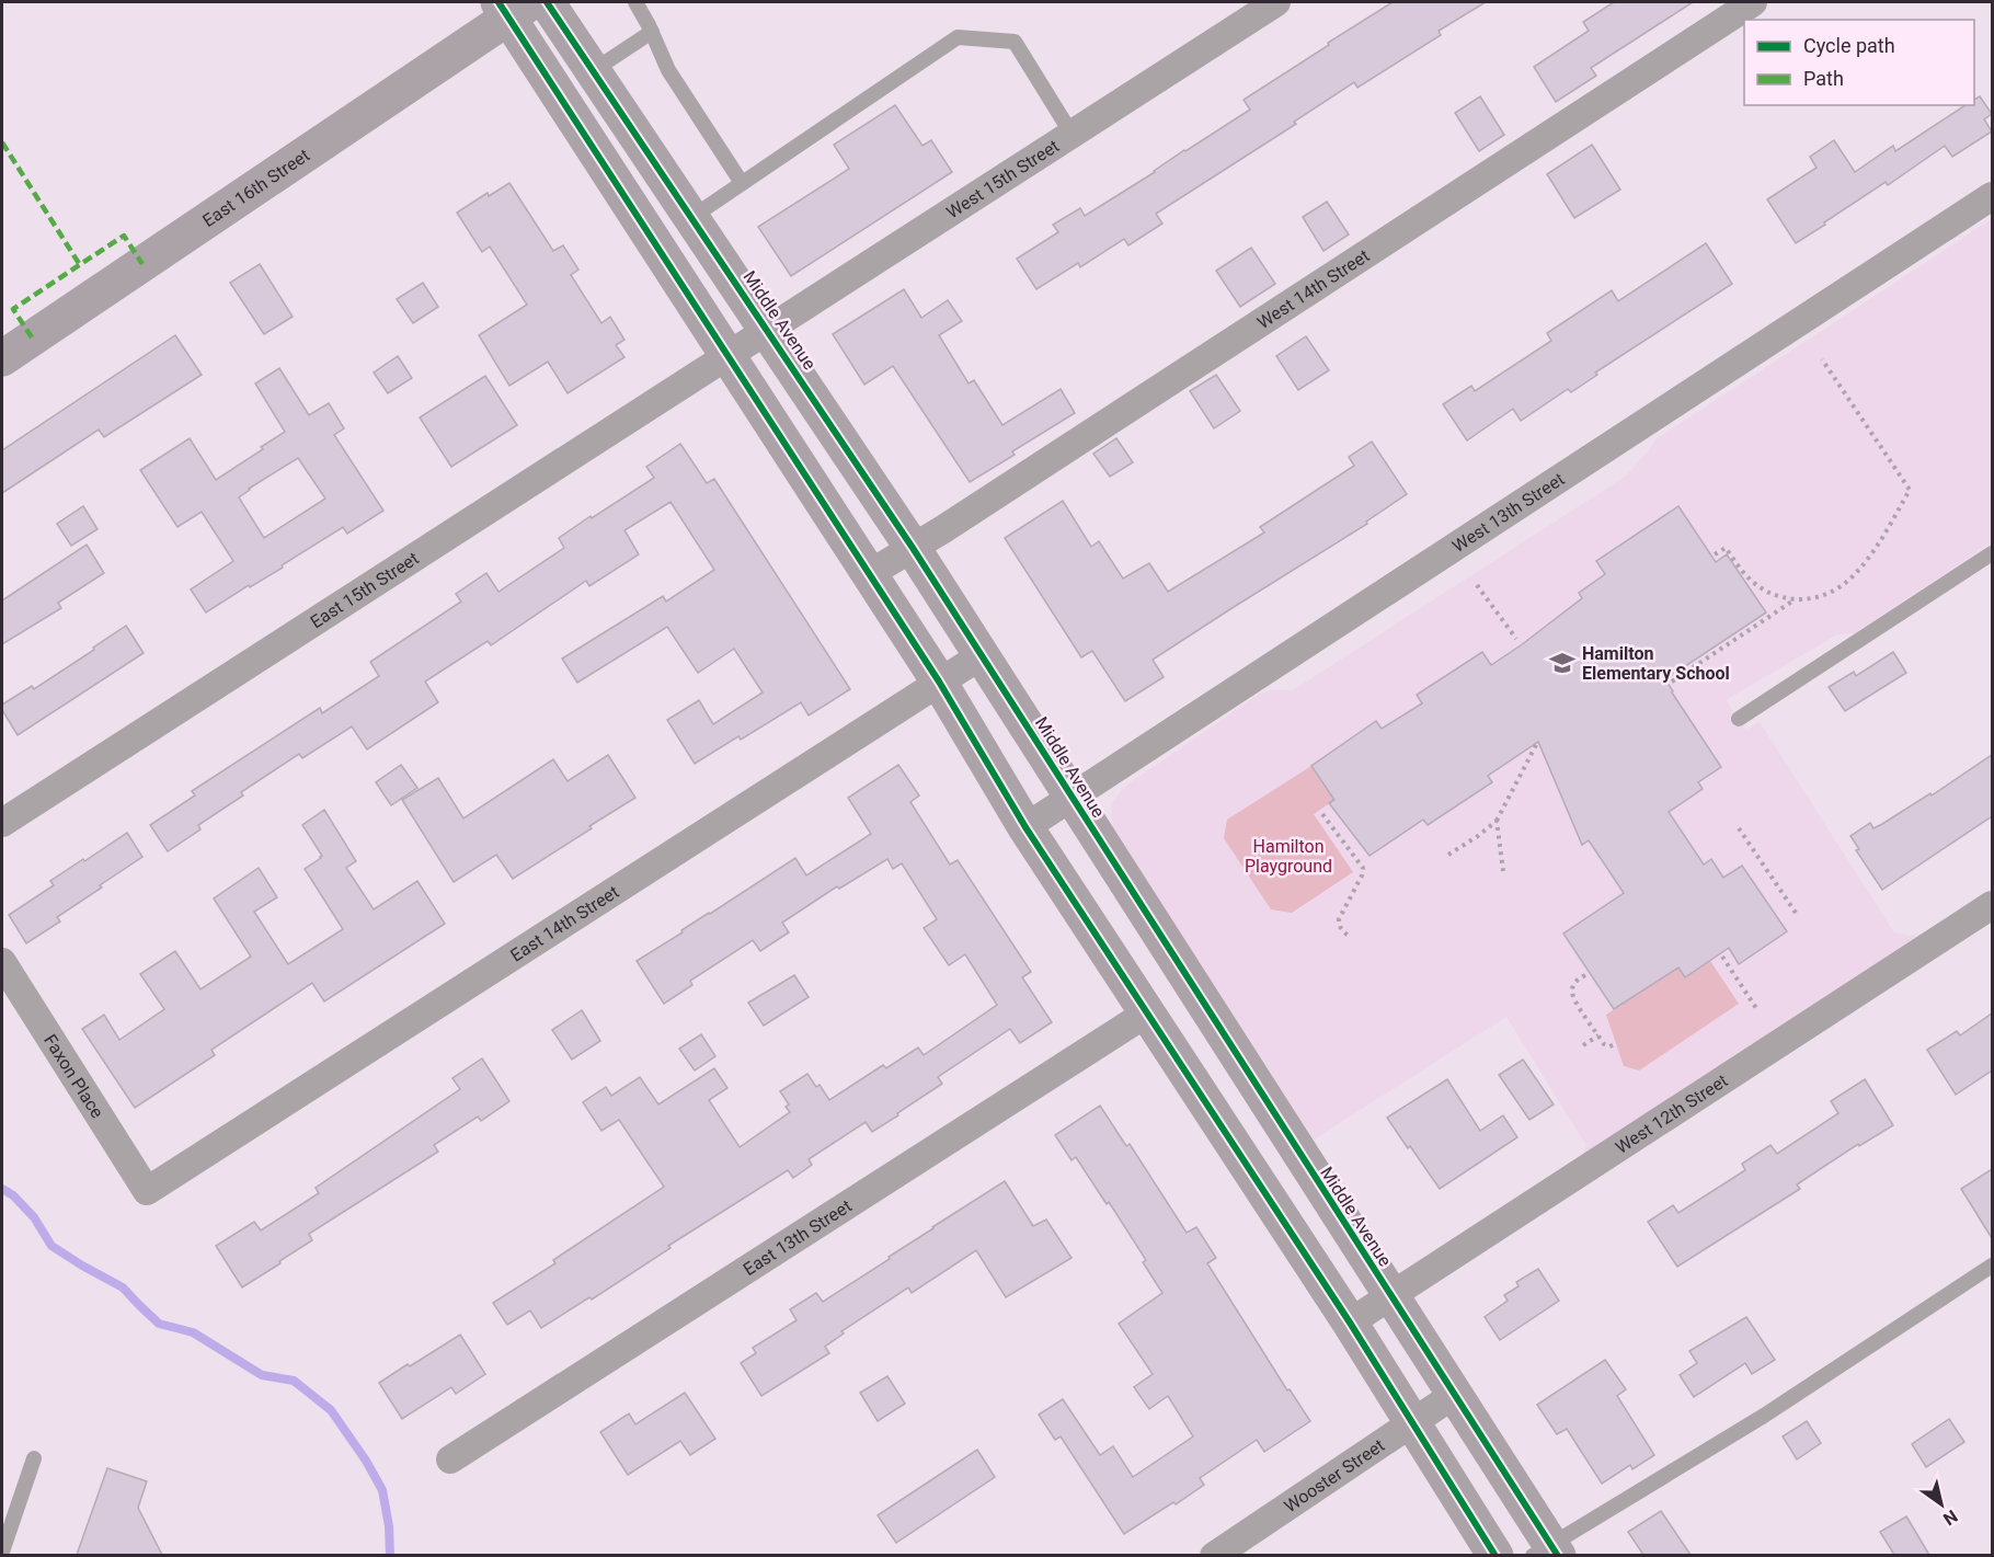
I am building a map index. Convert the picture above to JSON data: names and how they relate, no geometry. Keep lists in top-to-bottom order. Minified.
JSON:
{"streets":{"main road":["East 16th Street","Middle Avenue"],"street":["West 15th Street","West 14th Street","West 13th Street","East 15th Street","East 14th Street","Faxon Place","West 12th Street","East 13th Street","Wooster Street"]},"crossings":[["West 15th Street","Middle Avenue"],["West 15th Street","East 15th Street"],["West 14th Street","Middle Avenue"],["Middle Avenue","West 13th Street"],["Middle Avenue","East 14th Street"],["Middle Avenue","West 12th Street"],["Middle Avenue","Wooster Street"],["East 14th Street","Faxon Place"]],"parks":["Hamilton Playground"],"places":{"school or university":["Hamilton Elementary School"]},"legend":["Cycle path","Path"],"north":"bottom right"}
